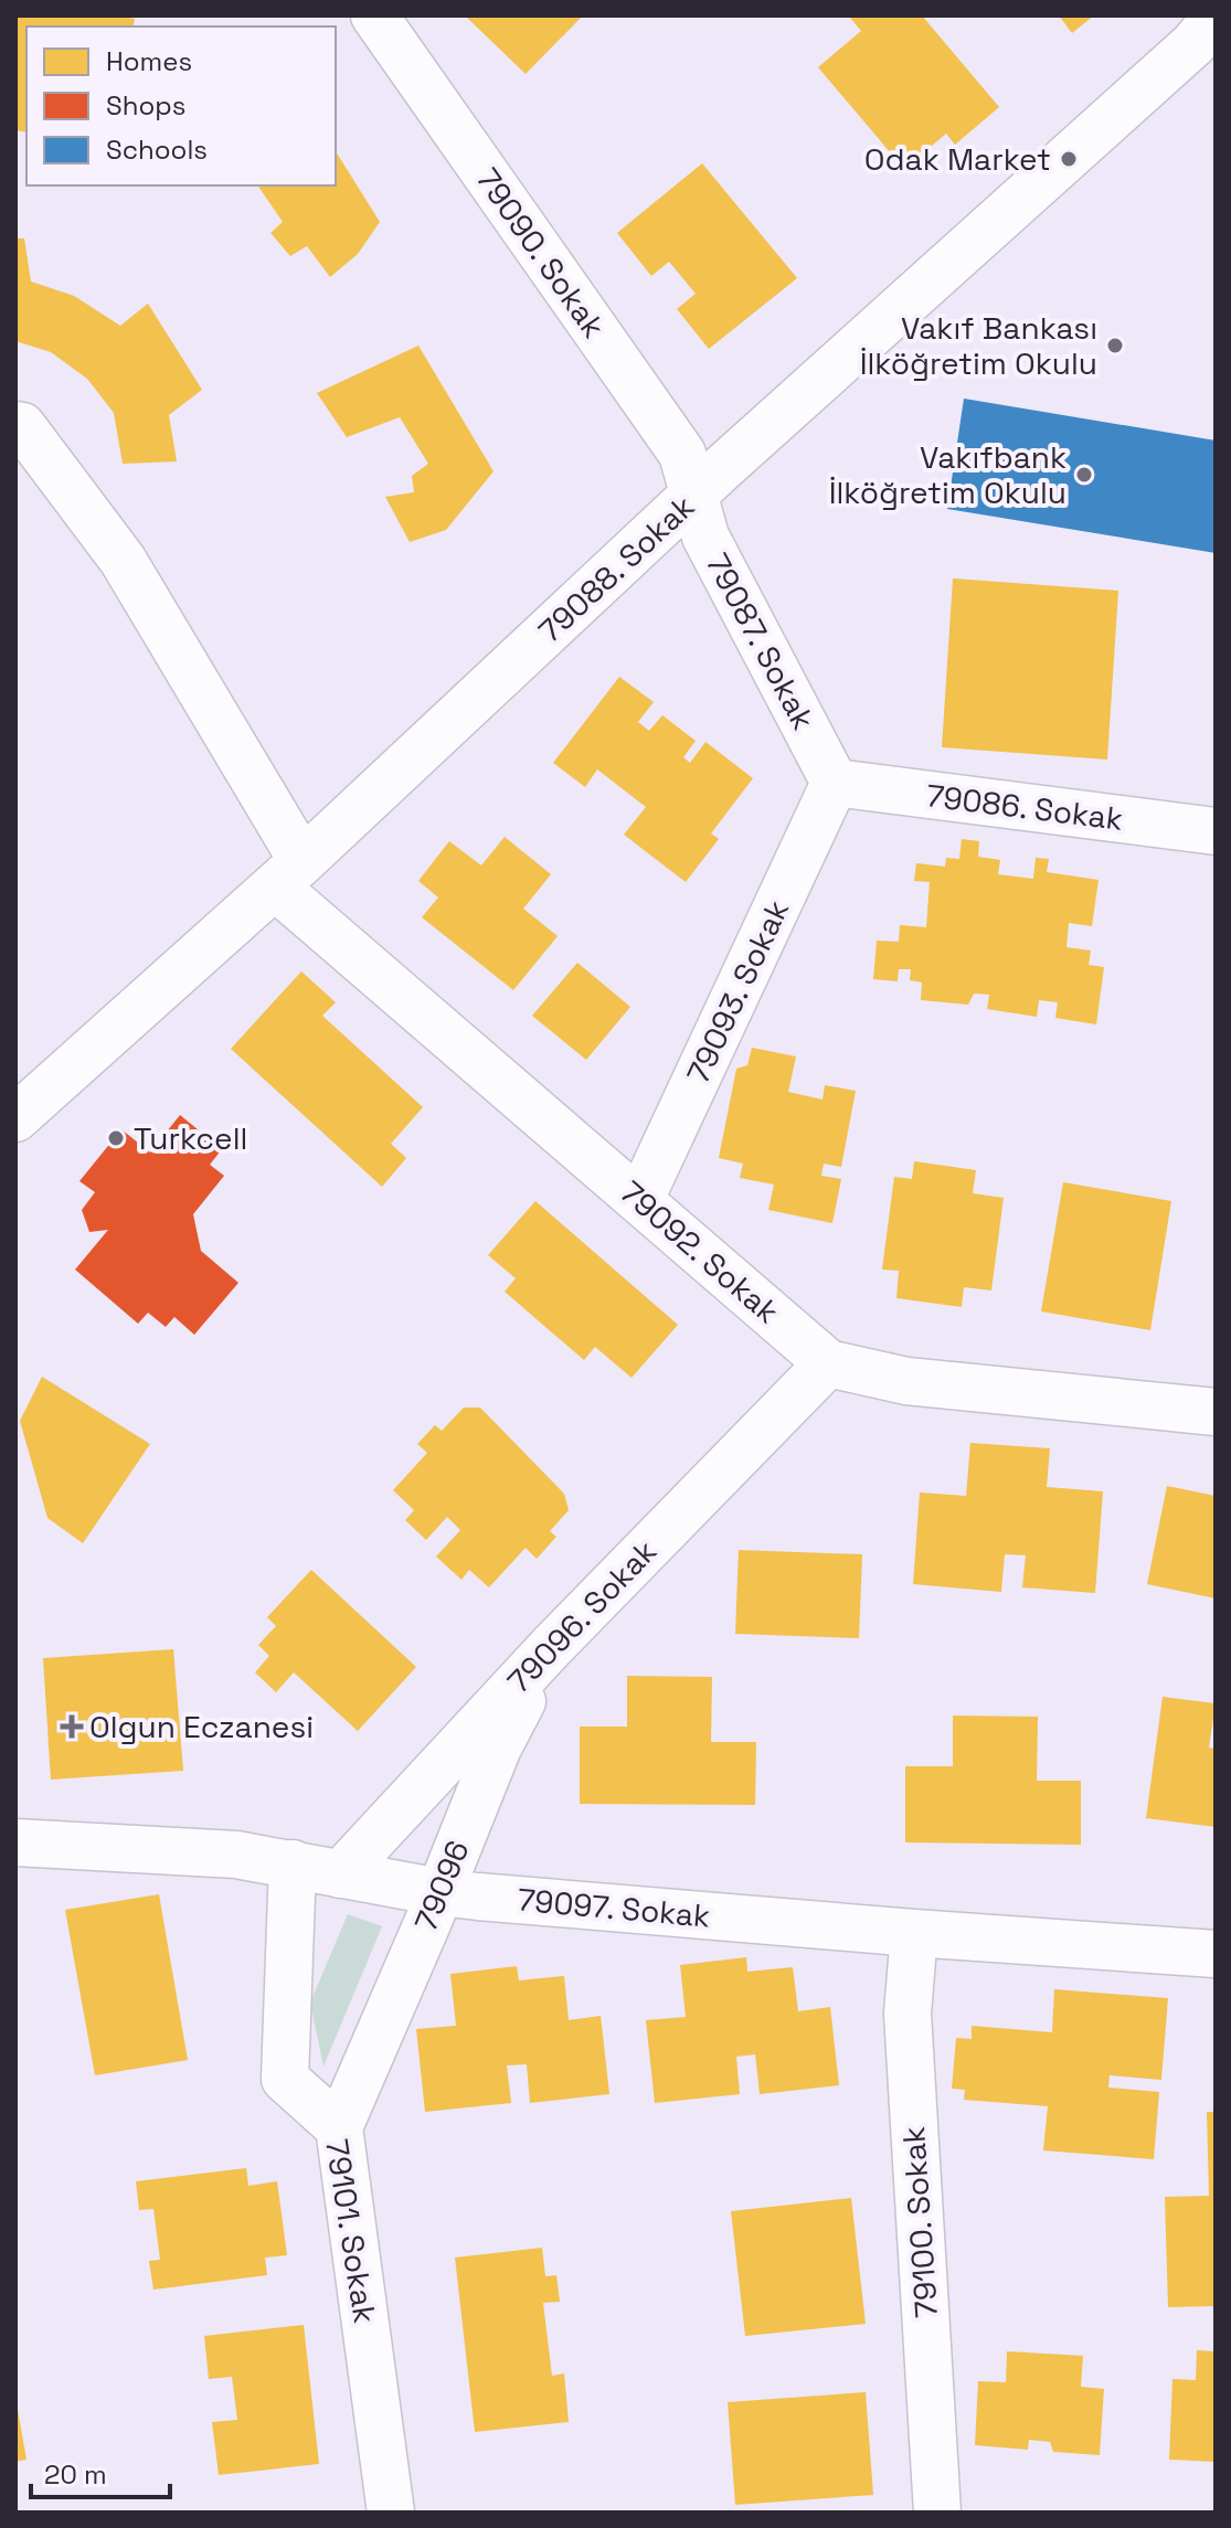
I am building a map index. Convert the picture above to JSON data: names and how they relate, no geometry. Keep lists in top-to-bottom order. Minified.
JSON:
{"streets":{"street":["79090. Sokak","79088. Sokak","79087. Sokak","79086. Sokak","79093. Sokak","79092. Sokak","79096. Sokak","79096","79097. Sokak","79100. Sokak","79101. Sokak"]},"crossings":[["79090. Sokak","79088. Sokak"],["79090. Sokak","79087. Sokak"],["79088. Sokak","79087. Sokak"],["79088. Sokak","79092. Sokak"],["79087. Sokak","79086. Sokak"],["79087. Sokak","79093. Sokak"],["79086. Sokak","79093. Sokak"],["79093. Sokak","79092. Sokak"],["79092. Sokak","79096. Sokak"],["79096. Sokak","79096"],["79096. Sokak","79097. Sokak"],["79096","79097. Sokak"],["79096","79101. Sokak"],["79097. Sokak","79100. Sokak"],["79097. Sokak","79101. Sokak"]],"places":{"other":["Odak Market","Vakıf Bankası İlköğretim Okulu","Vakıfbank İlköğretim Okulu","Turkcell"],"health":["Olgun Eczanesi"]},"legend":["Homes","Shops","Schools"],"scale_bar":"20 m"}
